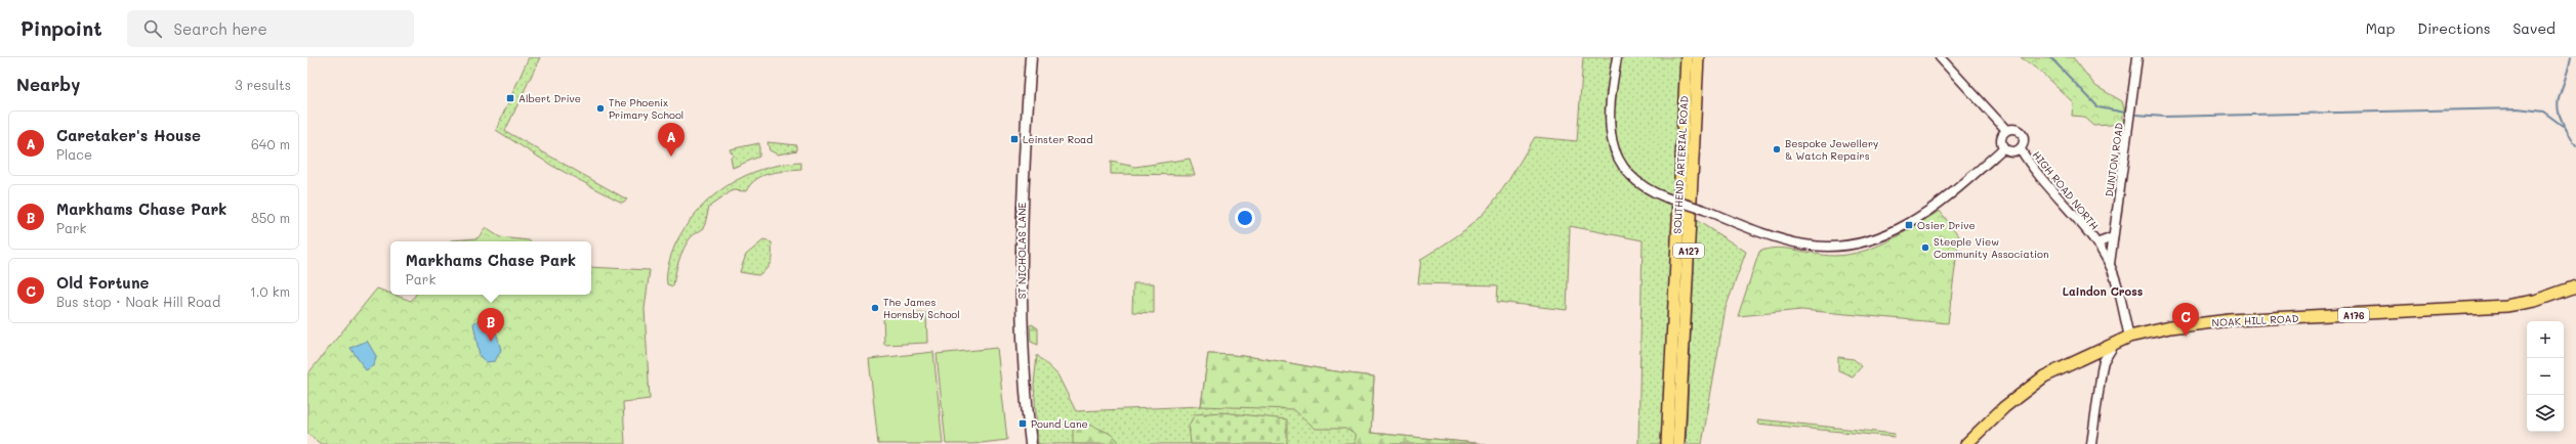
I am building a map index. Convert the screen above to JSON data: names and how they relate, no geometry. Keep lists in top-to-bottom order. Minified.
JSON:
{"streets":{"main road":["SOUTHEND ARTERIAL ROAD","ST NICHOLAS LANE","A127","A176","NOAK HILL ROAD"],"street":["DUNTON ROAD","HIGH ROAD NORTH"]},"crossings":[["DUNTON ROAD","HIGH ROAD NORTH"]],"districts":["Laindon Cross"],"places":{"transit":["Albert Drive","Leinster Road","Osier Drive","Pound Lane"],"other":["The Phoenix Primary School","Bespoke Jewellery & Watch Repairs","Steeple View Community Association","The James Hornsby School"]},"page":{"header":"Pinpoint","search":"Search here","nav":["Map","Directions","Saved"],"heading":["Nearby","3 results"],"list":[{"mark":"A","name":"Caretaker's House","note":"Place","value":"640 m"},{"mark":"B","name":"Markhams Chase Park","note":"Park","value":"850 m"},{"mark":"C","name":"Old Fortune","note":"Bus stop · Noak Hill Road","value":"1.0 km"}],"pins":["A","C","B"],"popup":["Markhams Chase Park","Park"],"map_buttons":["+","−"]}}
